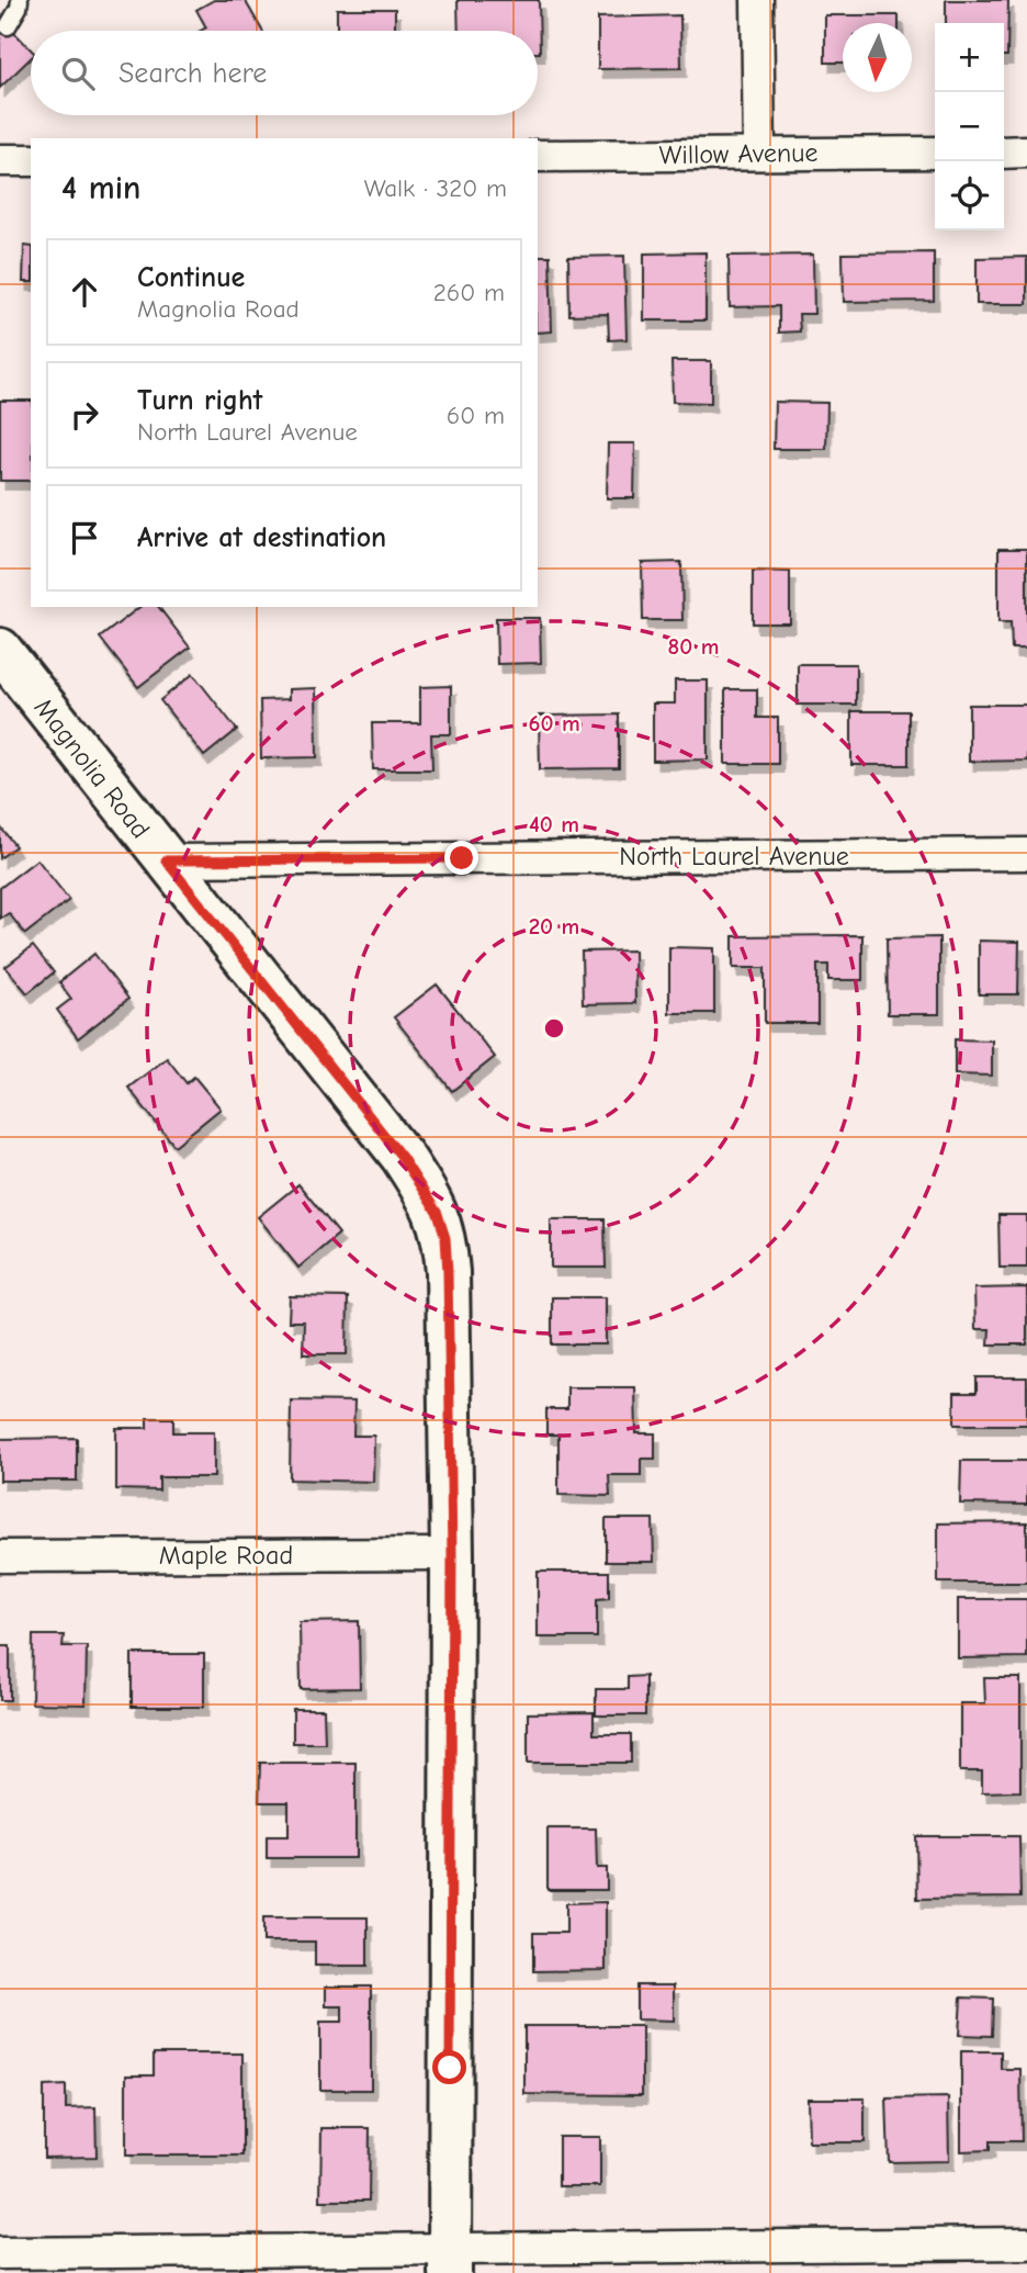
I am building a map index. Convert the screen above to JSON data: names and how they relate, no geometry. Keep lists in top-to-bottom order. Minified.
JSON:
{"streets":{"street":["Willow Avenue","Magnolia Road","North Laurel Avenue","Maple Road"]},"crossings":[["Magnolia Road","North Laurel Avenue"],["Magnolia Road","Maple Road"]],"north":"bottom","page":{"map_buttons":["+","−"],"search":"Search here","heading":["4 min","Walk · 320 m"],"list":[["Continue","Magnolia Road","260 m"],["Turn right","North Laurel Avenue","60 m"],"Arrive at destination"]},"rings":["80 m","60 m","40 m","20 m"]}
